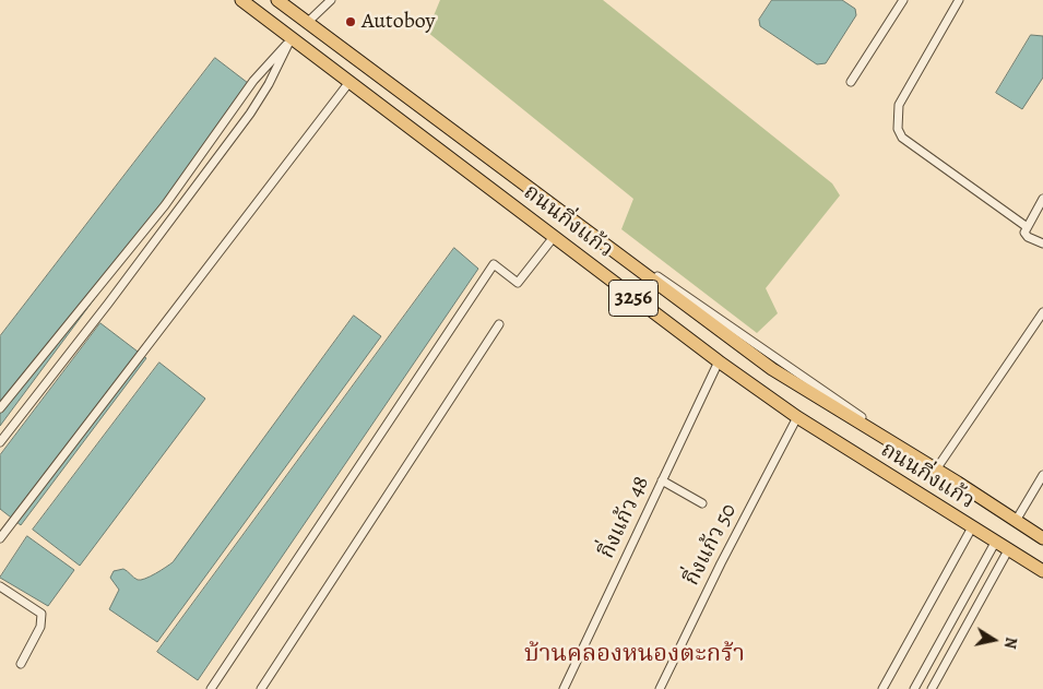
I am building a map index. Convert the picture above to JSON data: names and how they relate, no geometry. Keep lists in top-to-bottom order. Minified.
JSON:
{"streets":{"main road":["ถนนกิ่งแก้ว","3256"],"street":["กิ่งแก้ว 48","กิ่งแก้ว 50"]},"crossings":[["ถนนกิ่งแก้ว","กิ่งแก้ว 48"],["ถนนกิ่งแก้ว","กิ่งแก้ว 50"]],"districts":["บ้านคลองหนองตะกร้า"],"places":["Autoboy"],"north":"right"}
